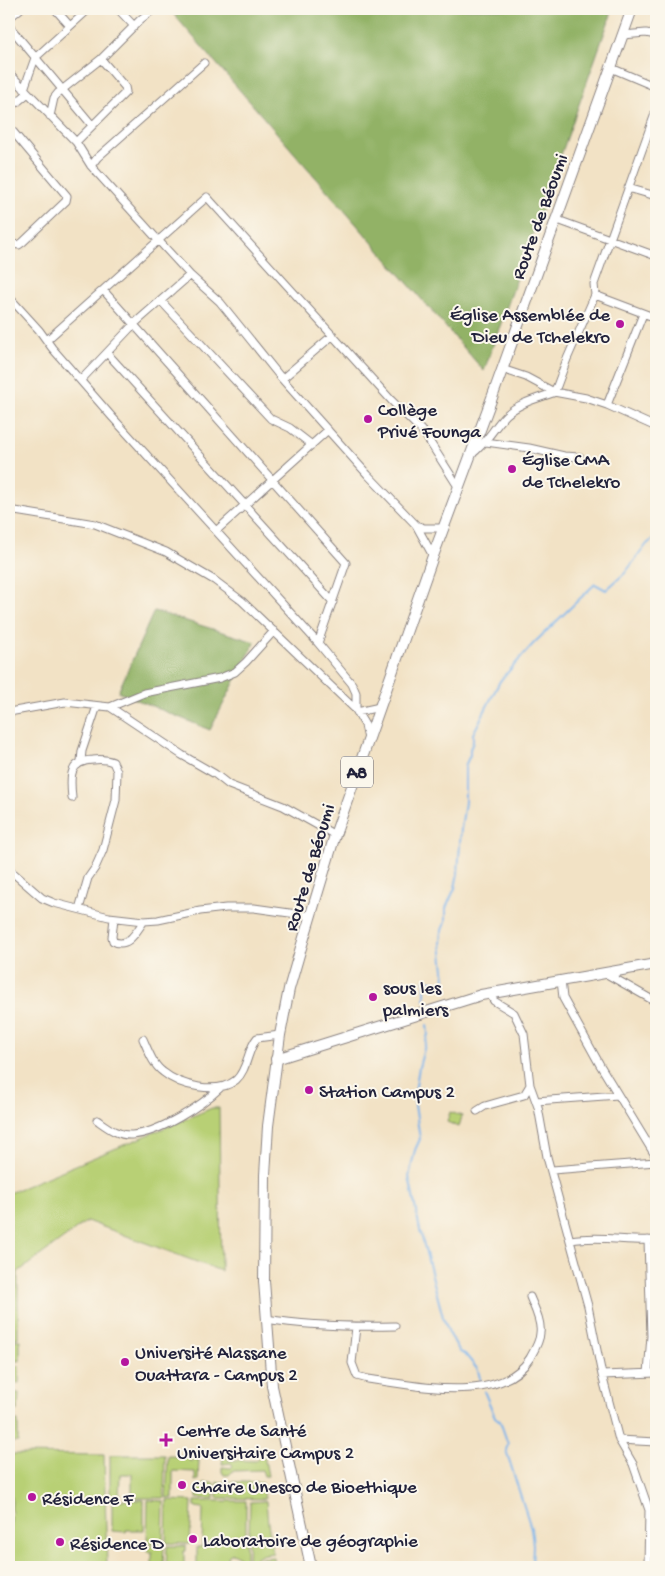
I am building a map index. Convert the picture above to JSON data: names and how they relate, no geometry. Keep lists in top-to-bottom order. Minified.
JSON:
{"streets":{"main road":["Route de Béoumi","A8"]},"places":{"other":["Église Assemblée de Dieu de Tchelekro","Collège Privé Founga","Église CMA de Tchelekro","sous les palmiers","Station Campus 2","Université Alassane Ouattara - Campus 2","Chaire Unesco de Bioethique","Résidence F","Laboratoire de géographie","Résidence D"],"health":["Centre de Santé Universitaire Campus 2"]}}
